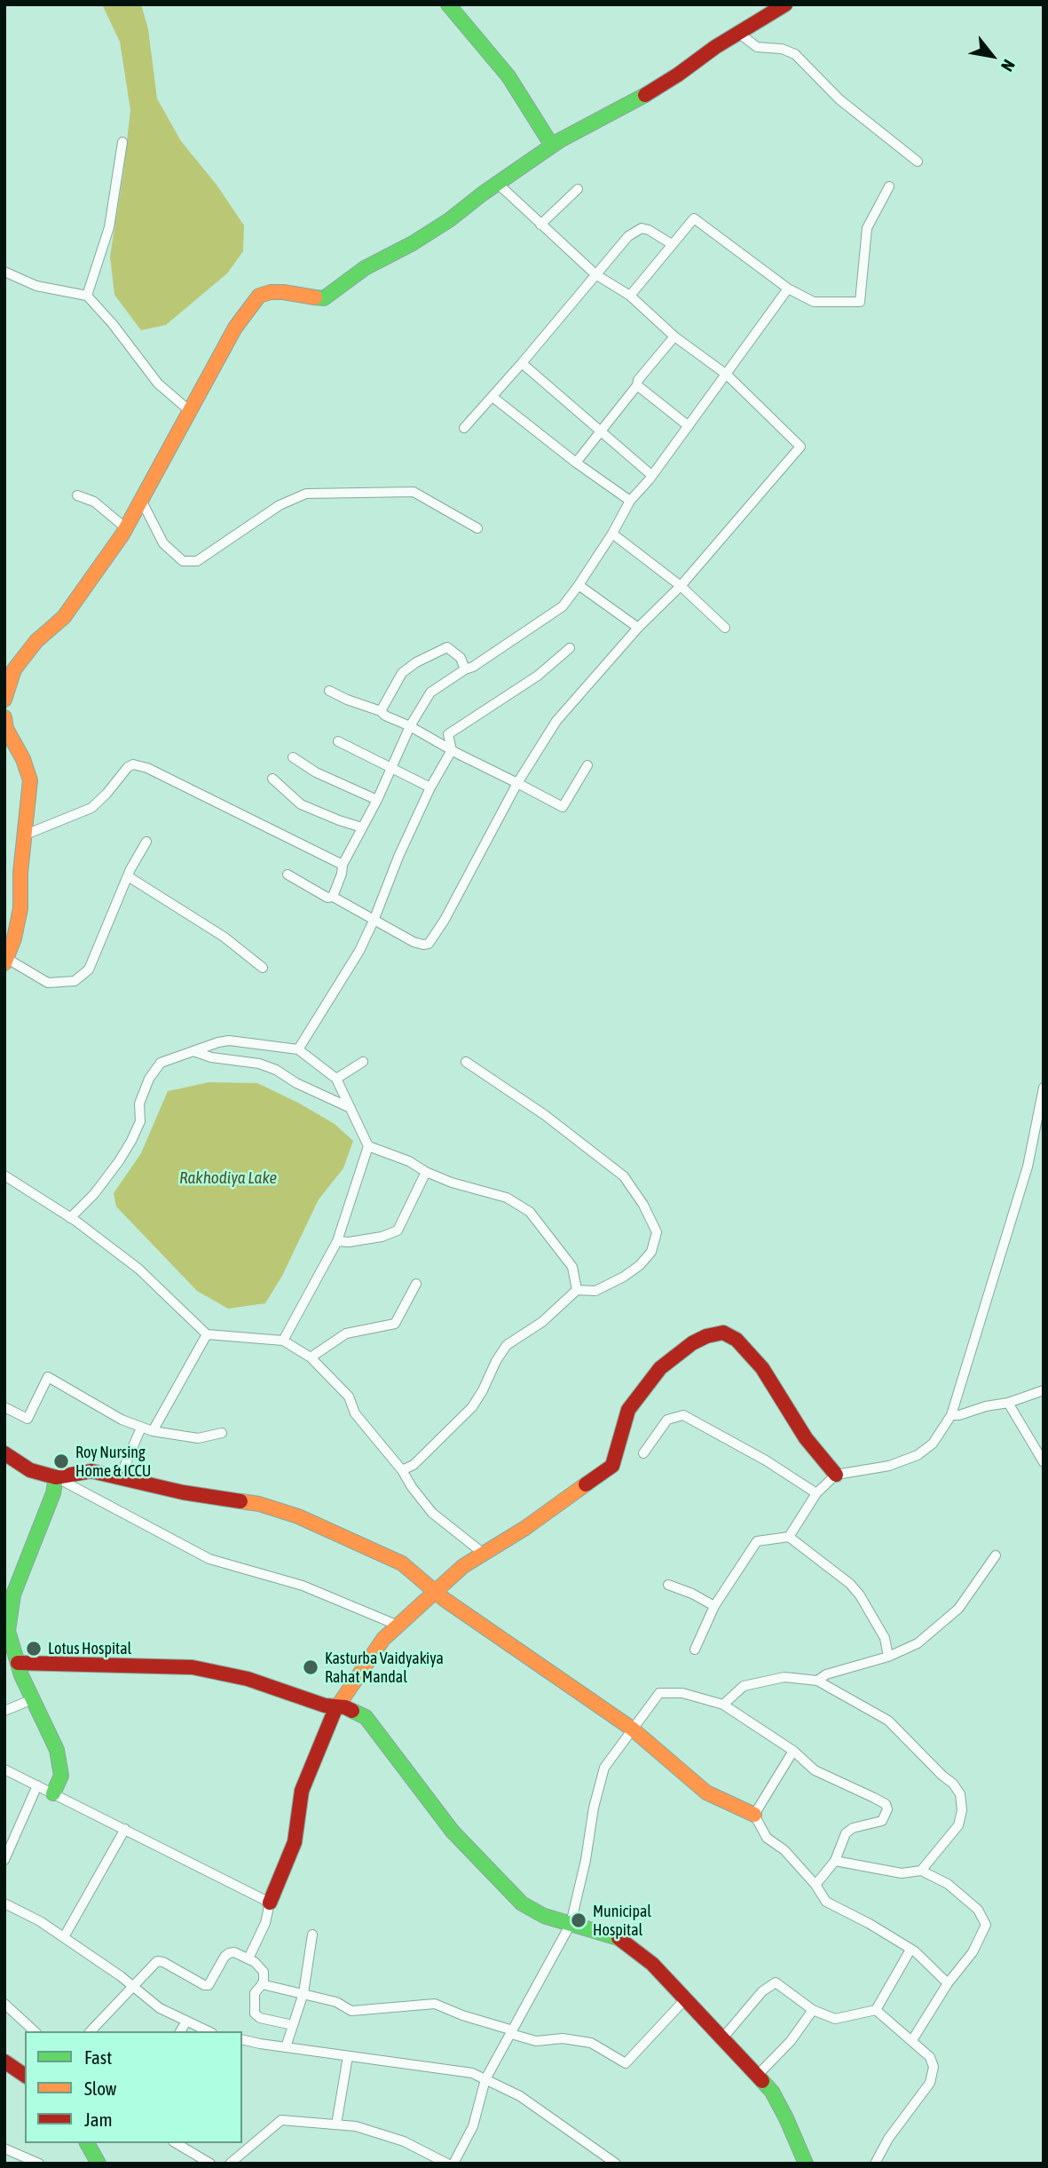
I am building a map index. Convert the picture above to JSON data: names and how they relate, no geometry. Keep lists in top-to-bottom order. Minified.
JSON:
{"water":["Rakhodiya Lake"],"places":["Roy Nursing Home & ICCU","Lotus Hospital","Kasturba Vaidyakiya Rahat Mandal","Municipal Hospital"],"legend":["Fast","Slow","Jam"],"north":"bottom right"}
